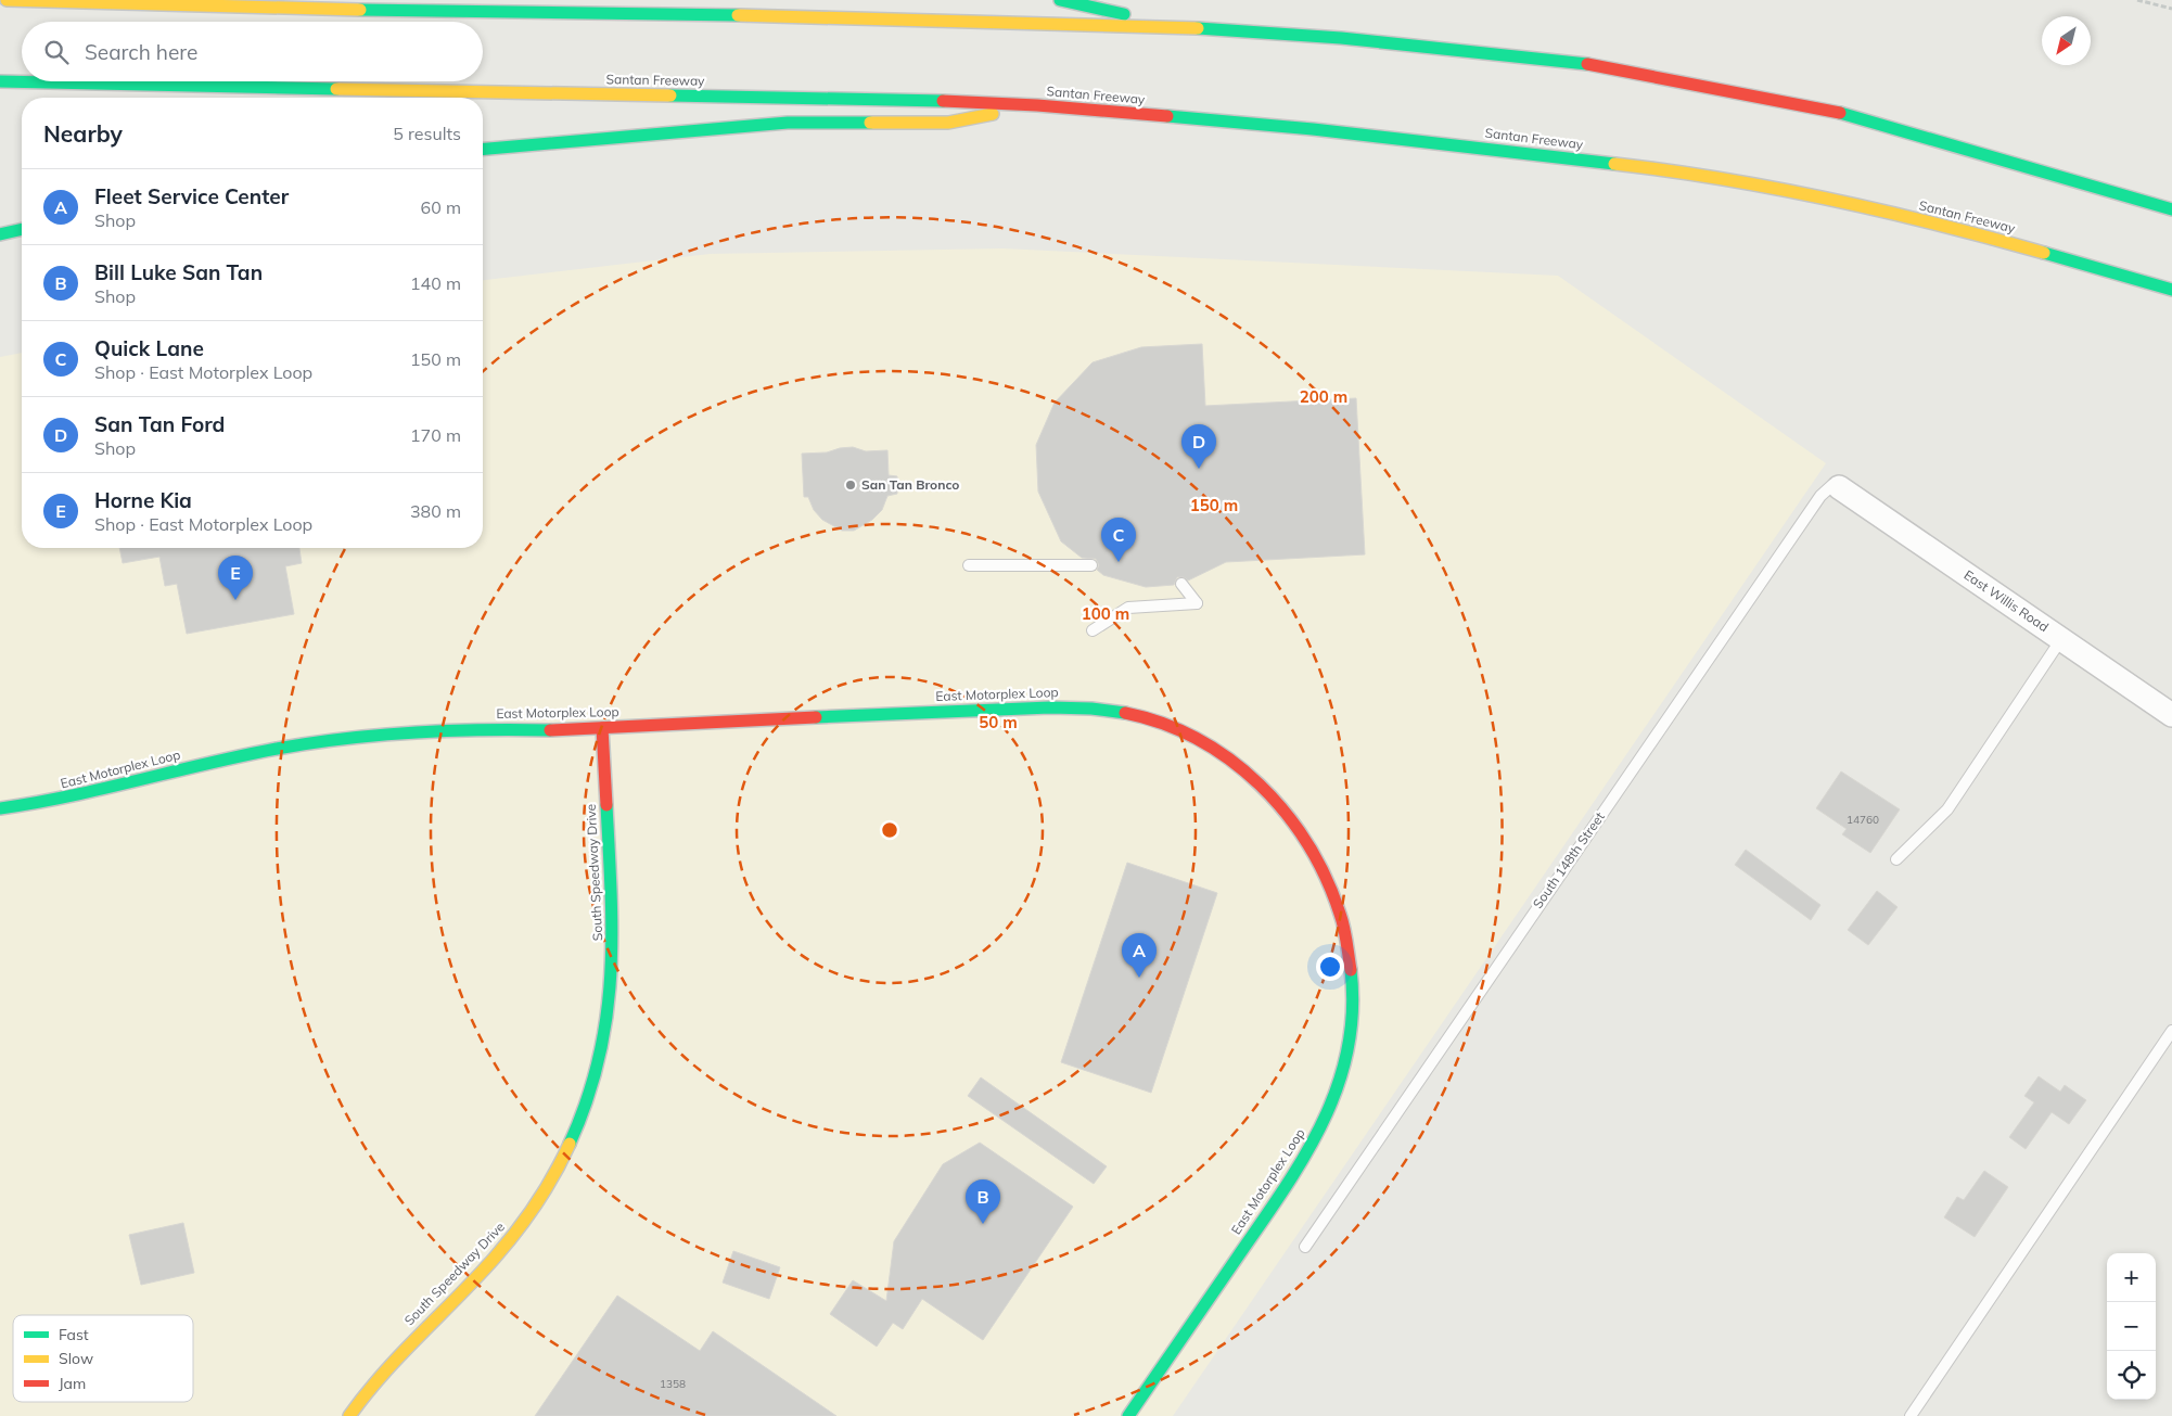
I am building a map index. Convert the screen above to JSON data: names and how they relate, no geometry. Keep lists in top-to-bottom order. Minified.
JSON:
{"streets":{"main road":["Santan Freeway","East Motorplex Loop","South Speedway Drive"],"street":["East Willis Road"],"lane":["South 148th Street"]},"crossings":[["East Willis Road","South 148th Street"],["East Motorplex Loop","South Speedway Drive"]],"places":["San Tan Bronco"],"house_numbers":["14760","1358"],"legend":["Fast","Slow","Jam"],"north":"bottom left","page":{"search":"Search here","heading":["Nearby","5 results"],"list":[{"mark":"A","name":"Fleet Service Center","note":"Shop","value":"60 m"},{"mark":"B","name":"Bill Luke San Tan","note":"Shop","value":"140 m"},{"mark":"C","name":"Quick Lane","note":"Shop · East Motorplex Loop","value":"150 m"},{"mark":"D","name":"San Tan Ford","note":"Shop","value":"170 m"},{"mark":"E","name":"Horne Kia","note":"Shop · East Motorplex Loop","value":"380 m"}],"pins":["D","C","E","A","B"],"map_buttons":["+","−"]},"rings":["200 m","150 m","100 m","50 m"]}
